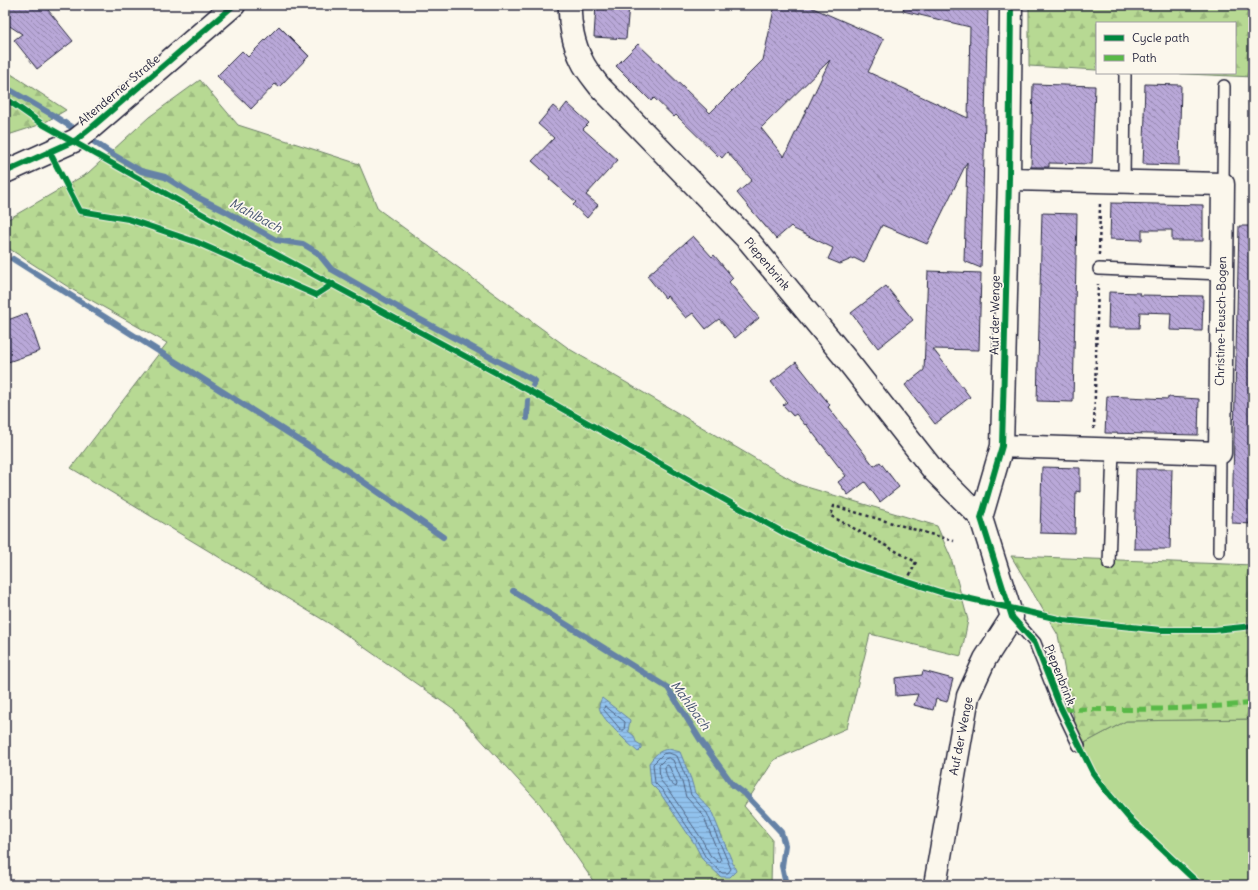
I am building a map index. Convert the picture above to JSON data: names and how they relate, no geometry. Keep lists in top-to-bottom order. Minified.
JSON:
{"streets":{"street":["Altenderner Straße","Piepenbrink","Auf der Wenge","Christine-Teusch-Bogen"]},"crossings":[["Piepenbrink","Auf der Wenge"]],"water":["Mahlbach"],"legend":["Cycle path","Path"]}
